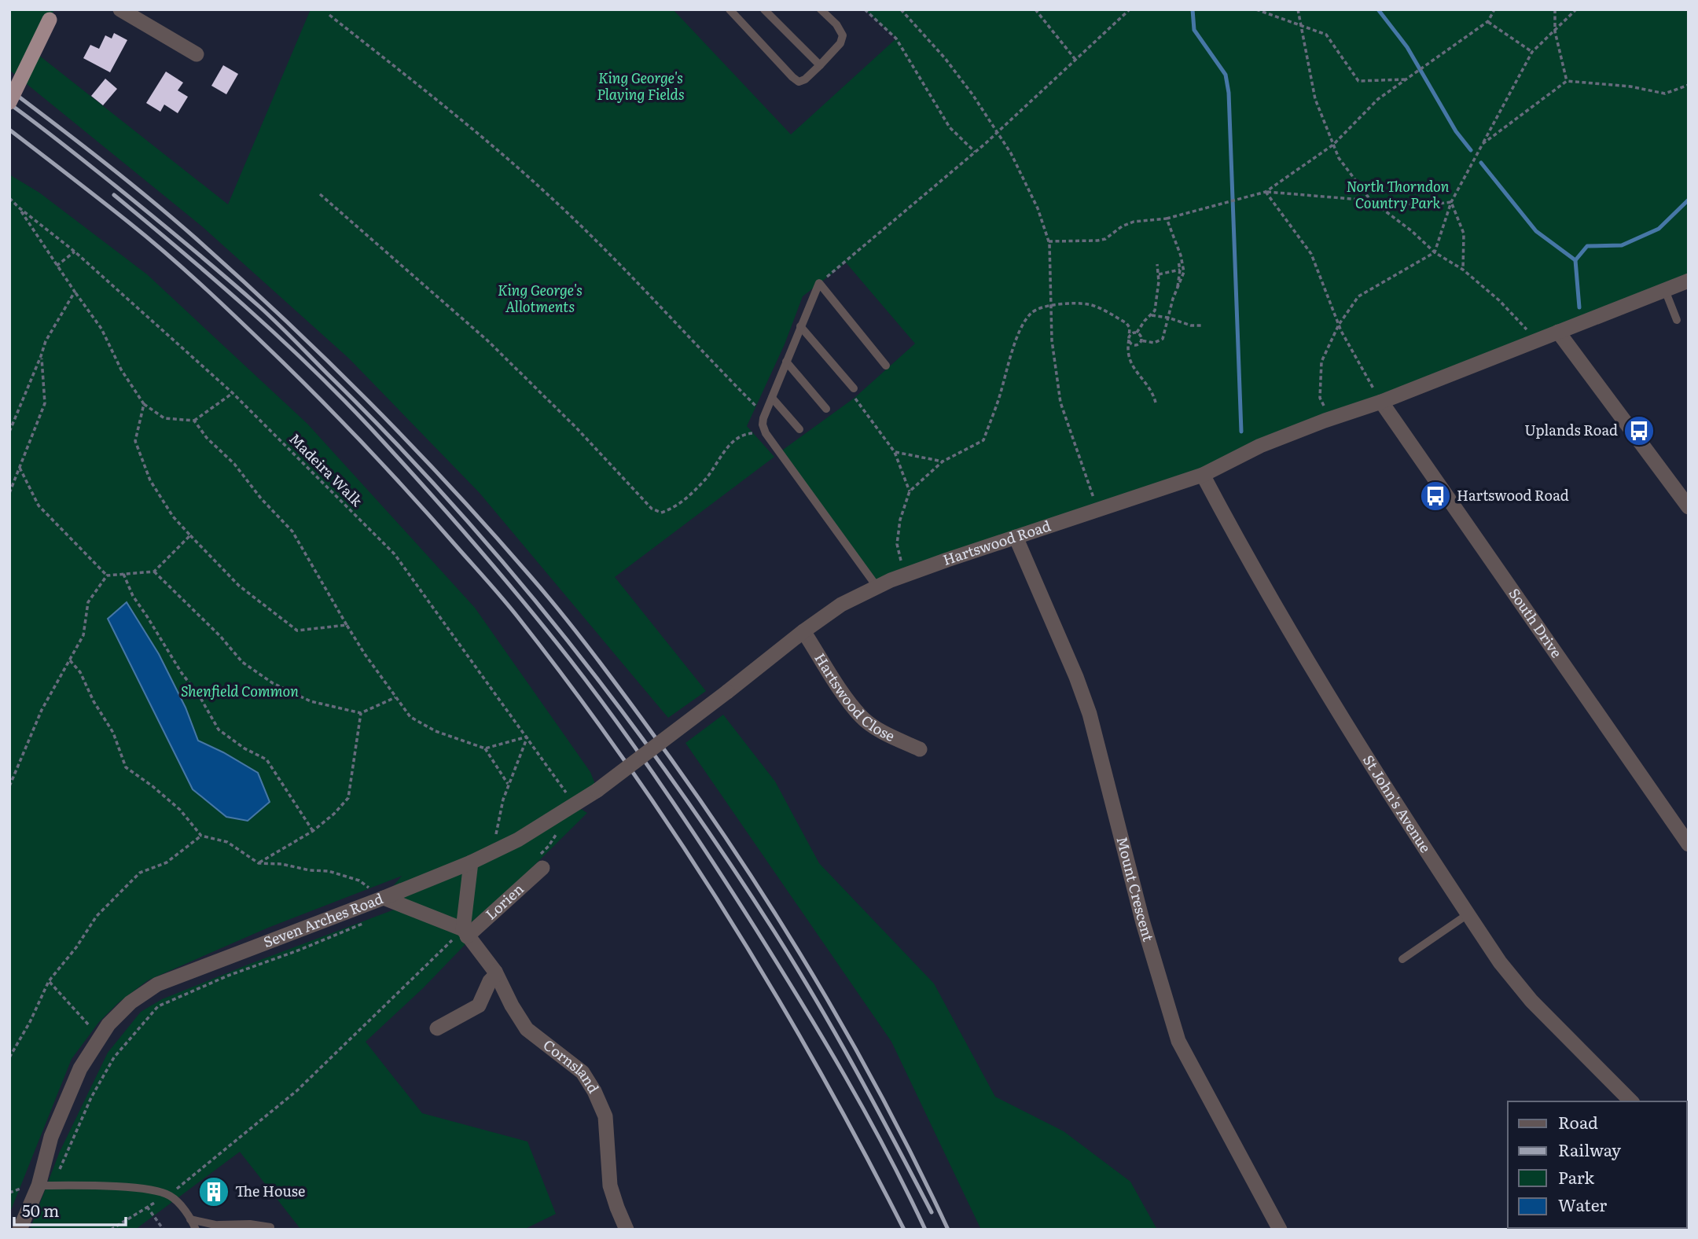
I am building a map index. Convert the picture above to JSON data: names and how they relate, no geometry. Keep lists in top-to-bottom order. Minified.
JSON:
{"streets":{"street":["Hartswood Road","South Drive","Hartswood Close","St John's Avenue","Mount Crescent","Lorien","Seven Arches Road","Cornsland"],"path":["Madeira Walk"]},"crossings":[["Madeira Walk","Seven Arches Road"],["Hartswood Road","South Drive"],["Hartswood Road","Hartswood Close"],["Hartswood Road","St John's Avenue"],["Hartswood Road","Mount Crescent"],["Hartswood Road","Seven Arches Road"],["Lorien","Cornsland"]],"parks":["King George's Playing Fields","North Thorndon Country Park","King George's Allotments","Shenfield Common"],"places":{"bus stop":["Uplands Road","Hartswood Road"],"building":["The House"]},"legend":["Road","Railway","Park","Water"],"scale_bar":"50 m"}
